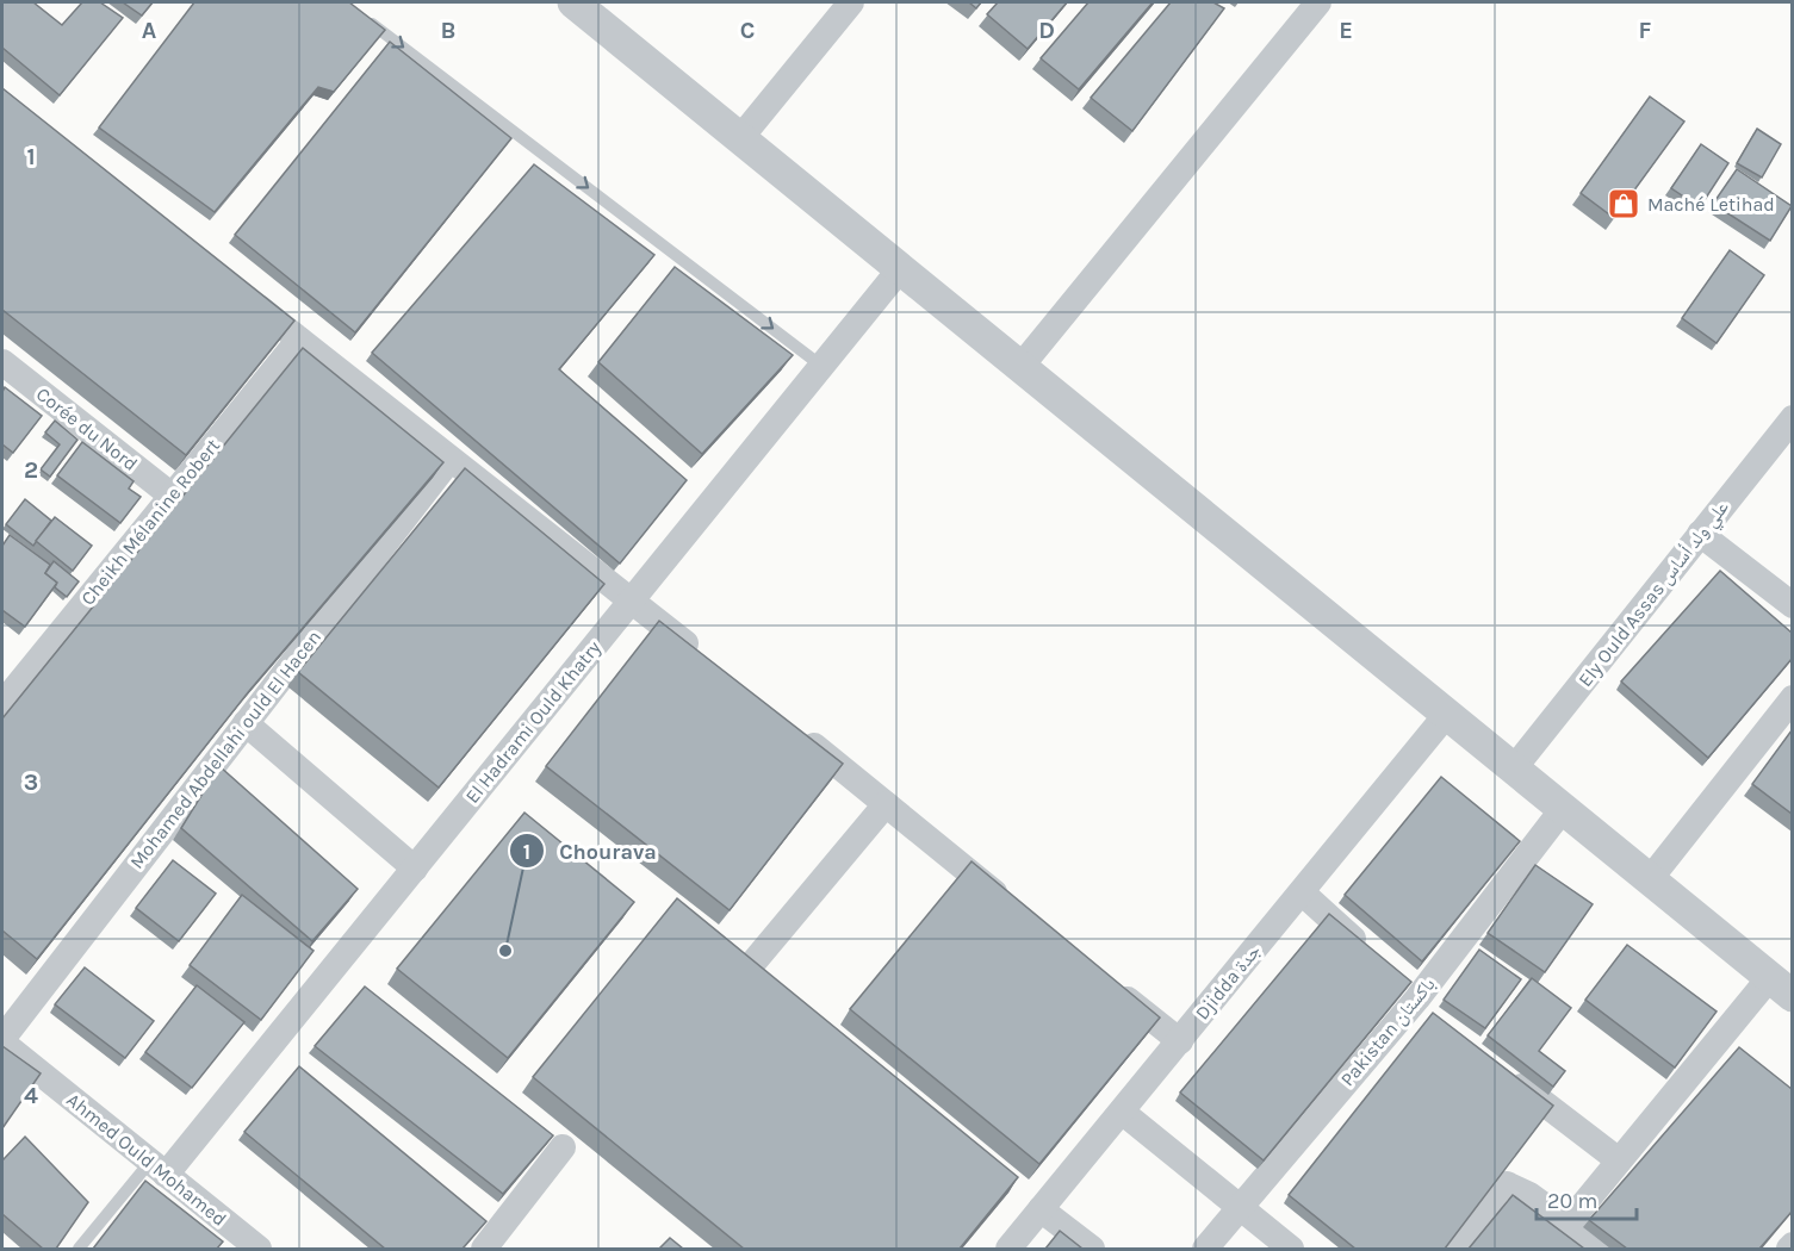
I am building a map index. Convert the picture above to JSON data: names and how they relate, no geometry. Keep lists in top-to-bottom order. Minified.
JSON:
{"streets":{"street":["Corée du Nord","Cheikh Mélanine Robert","Ely Ould Assas علي ولد أساس","El Hadrami Ould Khatry","Mohamed Abdellahi ould El Hacen","Djidda جدة","Pakistan باكستان","Ahmed Ould Mohamed"]},"crossings":[["Corée du Nord","Cheikh Mélanine Robert"],["El Hadrami Ould Khatry","Ahmed Ould Mohamed"],["Mohamed Abdellahi ould El Hacen","Ahmed Ould Mohamed"]],"places":{"shop":["Maché Letihad"],"other":["Chourava"]},"scale_bar":"20 m","grid":{"columns":["A","B","C","D","E","F"],"rows":["1","2","3","4"]}}
